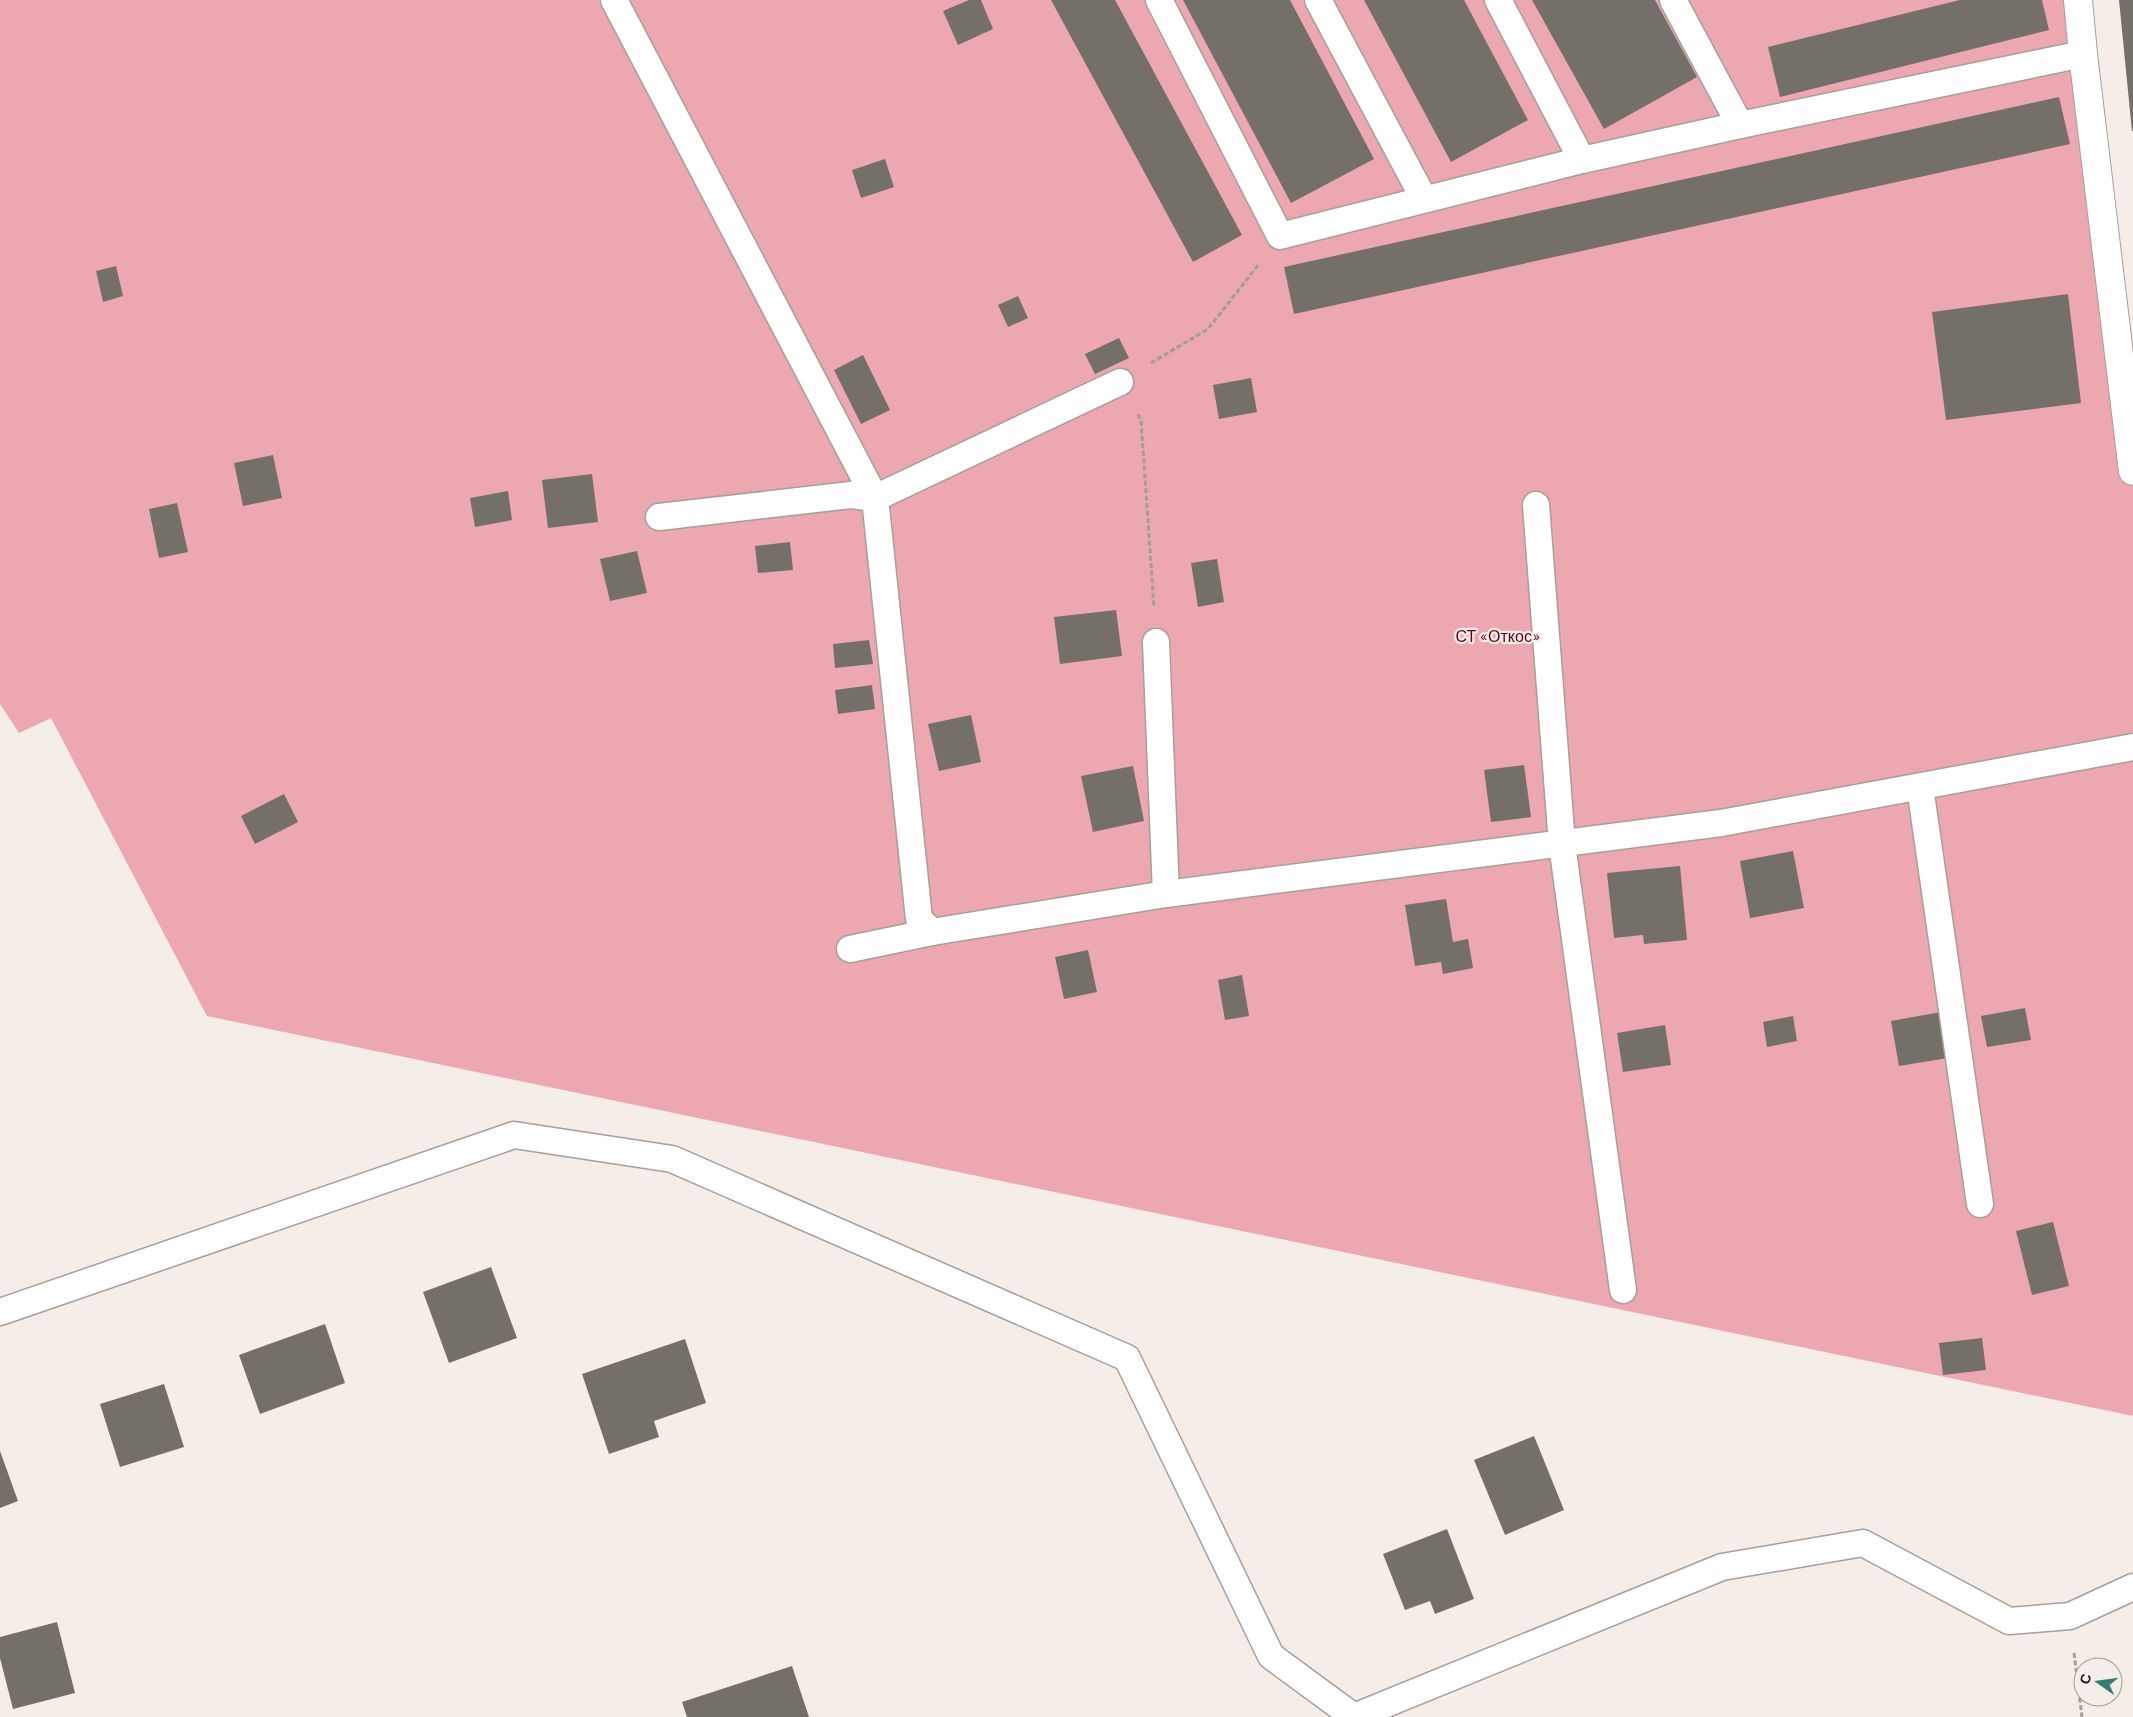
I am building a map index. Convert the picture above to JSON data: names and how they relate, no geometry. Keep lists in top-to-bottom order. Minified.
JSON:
{"parks":["СТ «Откос»"],"north":"left"}
